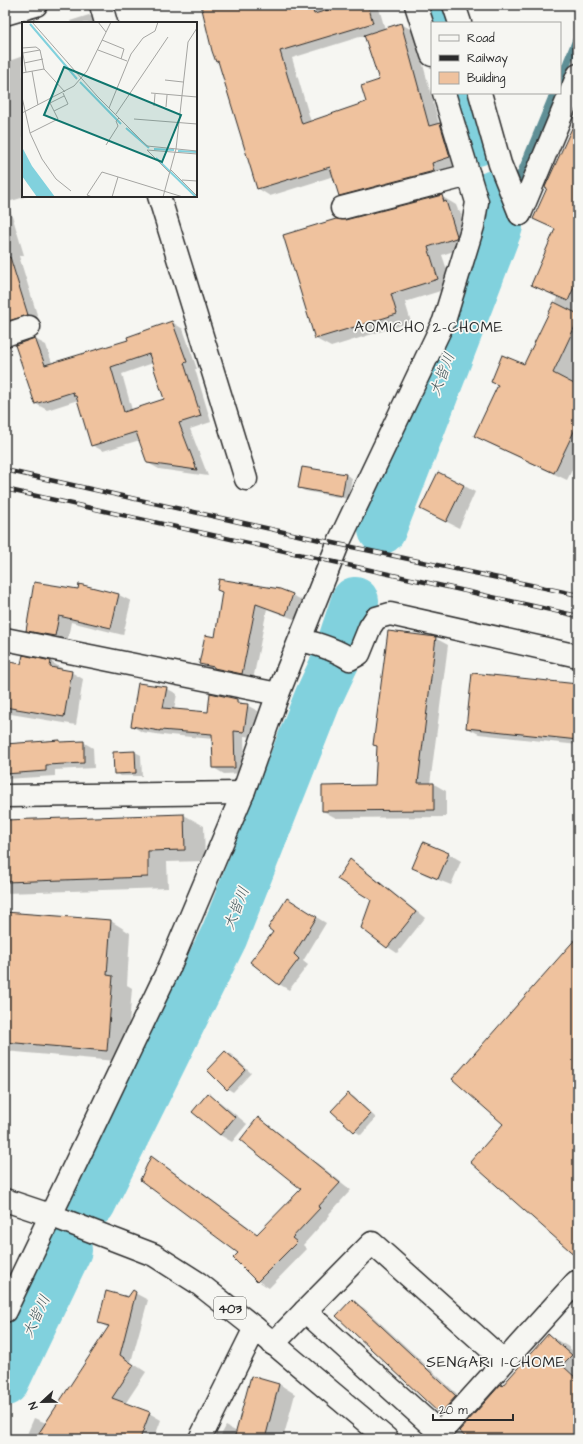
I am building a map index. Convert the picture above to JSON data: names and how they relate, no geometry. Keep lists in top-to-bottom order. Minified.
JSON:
{"streets":{"main road":["403"]},"districts":["AOMICHO 2-CHOME","SENGARI 1-CHOME"],"water":["大皆川"],"legend":["Road","Railway","Building"],"scale_bar":"20 m","north":"left"}
